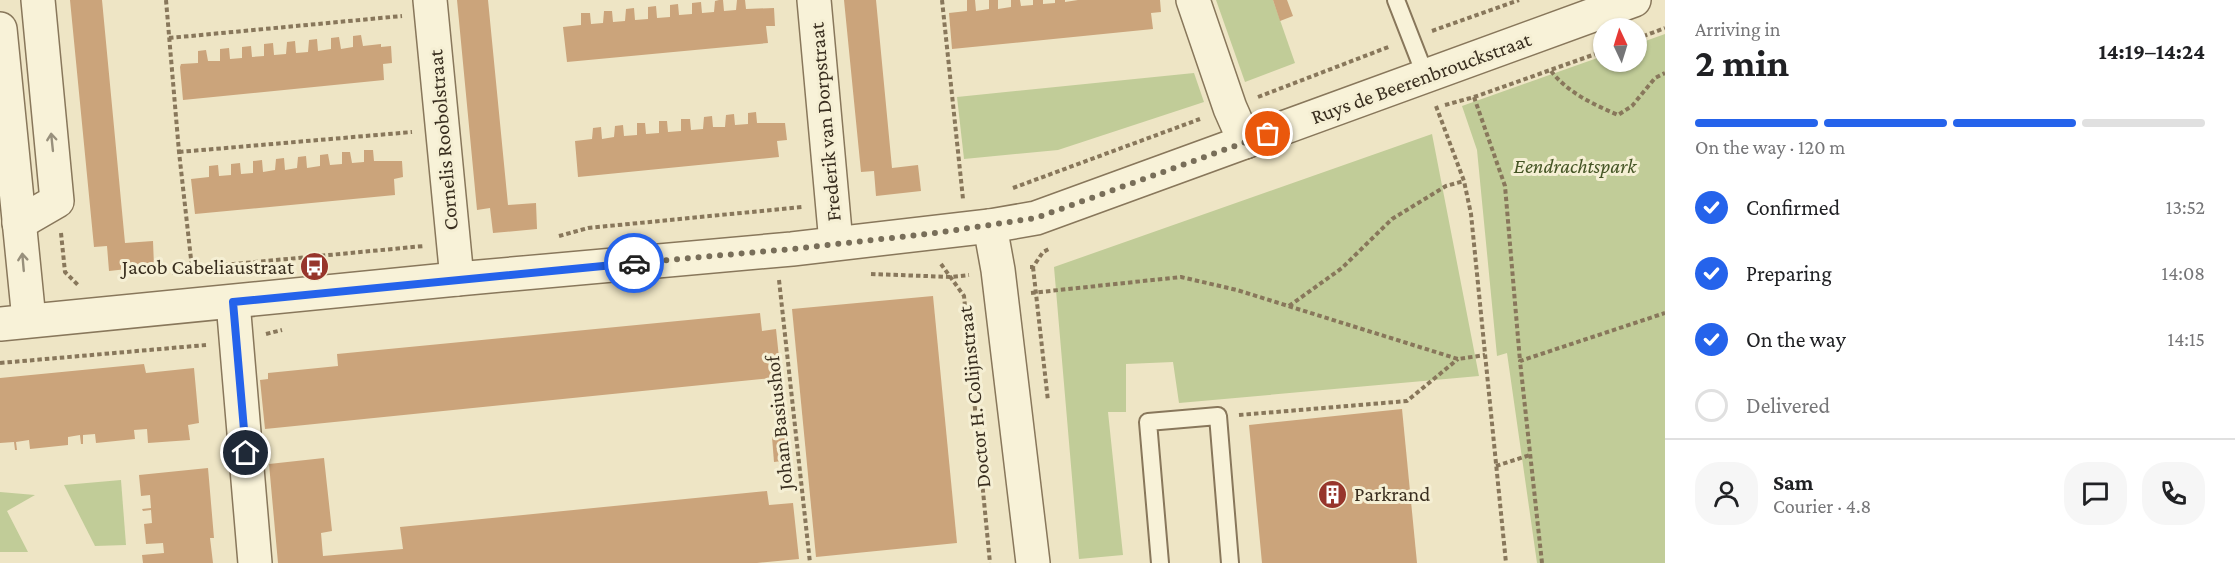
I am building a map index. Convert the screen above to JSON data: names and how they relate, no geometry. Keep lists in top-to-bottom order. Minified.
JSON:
{"streets":{"street":["Ruys de Beerenbrouckstraat","Frederik van Dorpstraat","Cornelis Roobolstraat","Doctor H. Colijnstraat"],"path":["Johan Basiushof"]},"crossings":[["Ruys de Beerenbrouckstraat","Frederik van Dorpstraat"],["Ruys de Beerenbrouckstraat","Cornelis Roobolstraat"],["Ruys de Beerenbrouckstraat","Doctor H. Colijnstraat"]],"parks":["Eendrachtspark"],"places":{"bus stop":["Jacob Cabeliaustraat"],"building":["Parkrand"]},"north":"top","page":{"heading":["2 min","Arriving in","14:19–14:24"],"panel":["Sam","Courier · 4.8"],"bar":"On the way · 120 m","list":[["Confirmed","13:52"],["Preparing","14:08"],["On the way","14:15"],"Delivered"]}}
